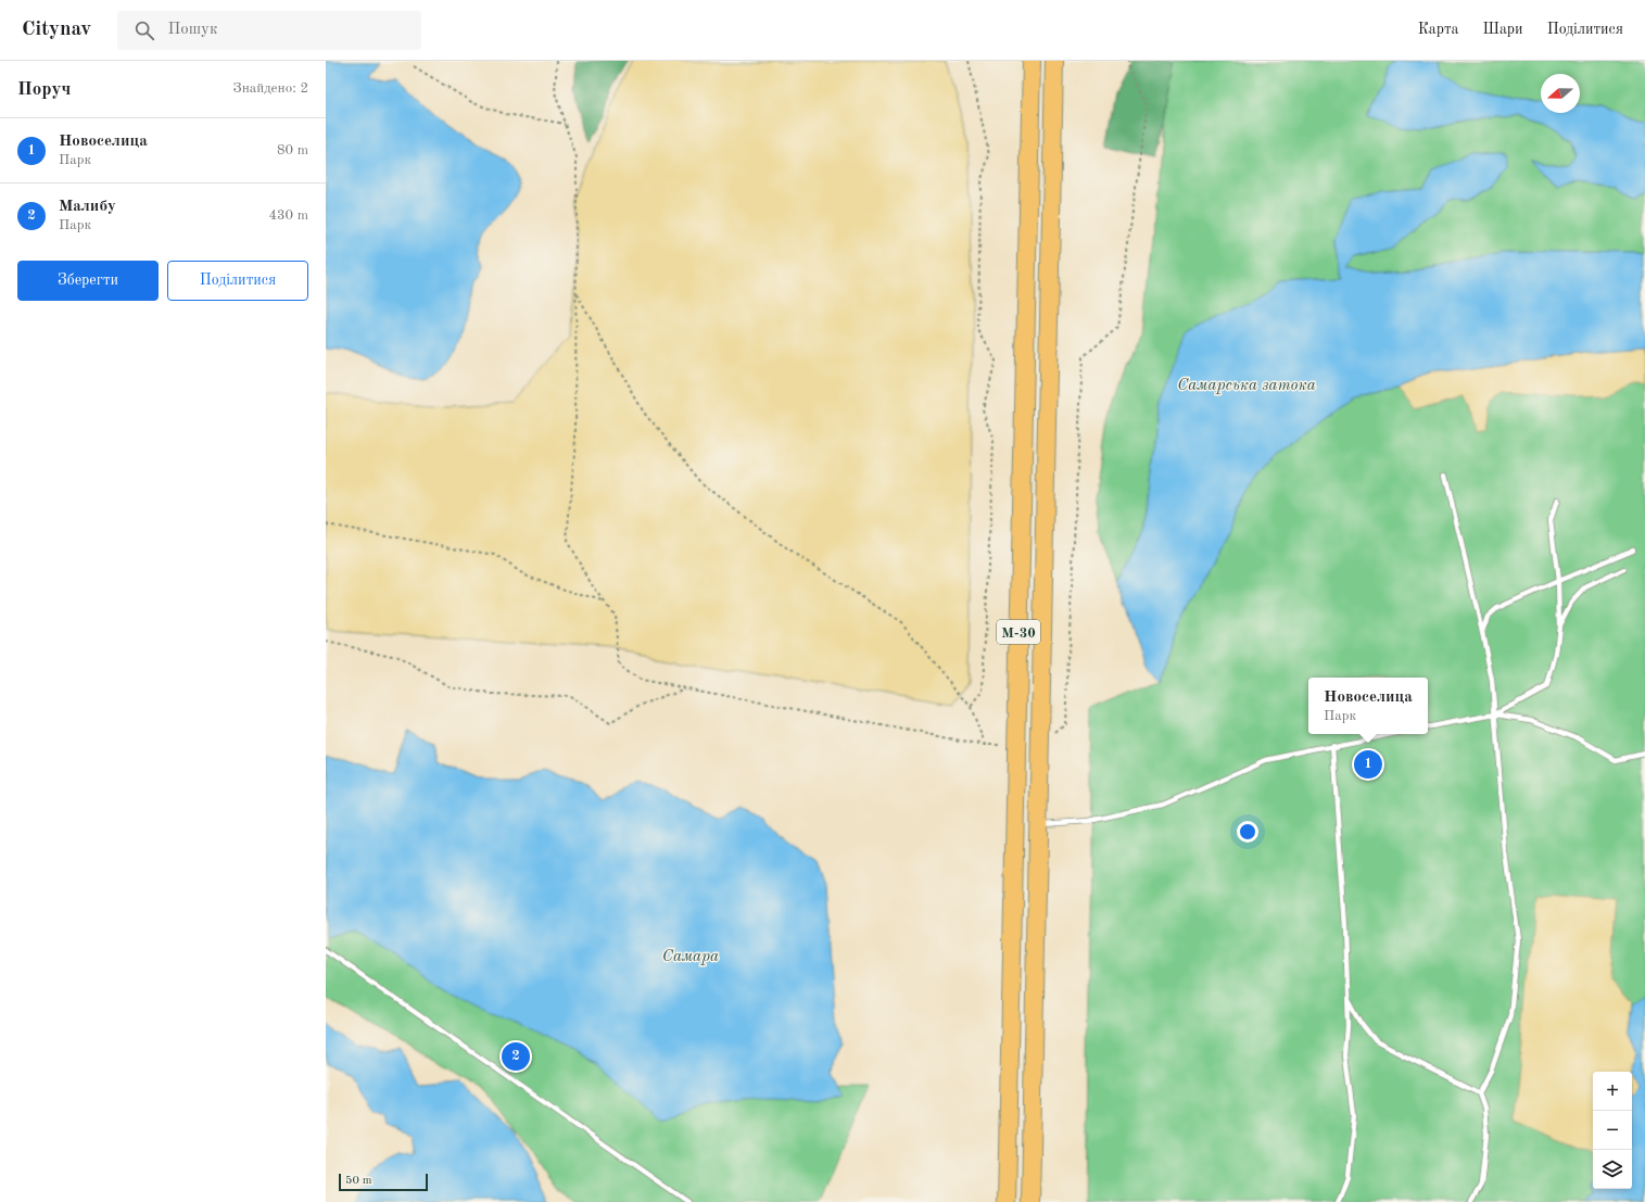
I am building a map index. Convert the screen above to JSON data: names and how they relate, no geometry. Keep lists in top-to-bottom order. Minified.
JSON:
{"streets":{"highway":["М-30"]},"water":["Самарська затока","Самара"],"scale_bar":"50 m","north":"left","page":{"header":"Citynav","search":"Пошук","nav":["Карта","Шари","Поділитися"],"heading":["Поруч","Знайдено: 2"],"list":[{"mark":"1","name":"Новоселица","note":"Парк","value":"80 m"},{"mark":"2","name":"Малибу","note":"Парк","value":"430 m"}],"buttons":["Зберегти","Поділитися"],"popup":["Новоселица","Парк"],"pins":["1","2"],"map_buttons":["+","−"],"scale":"50 m"}}
